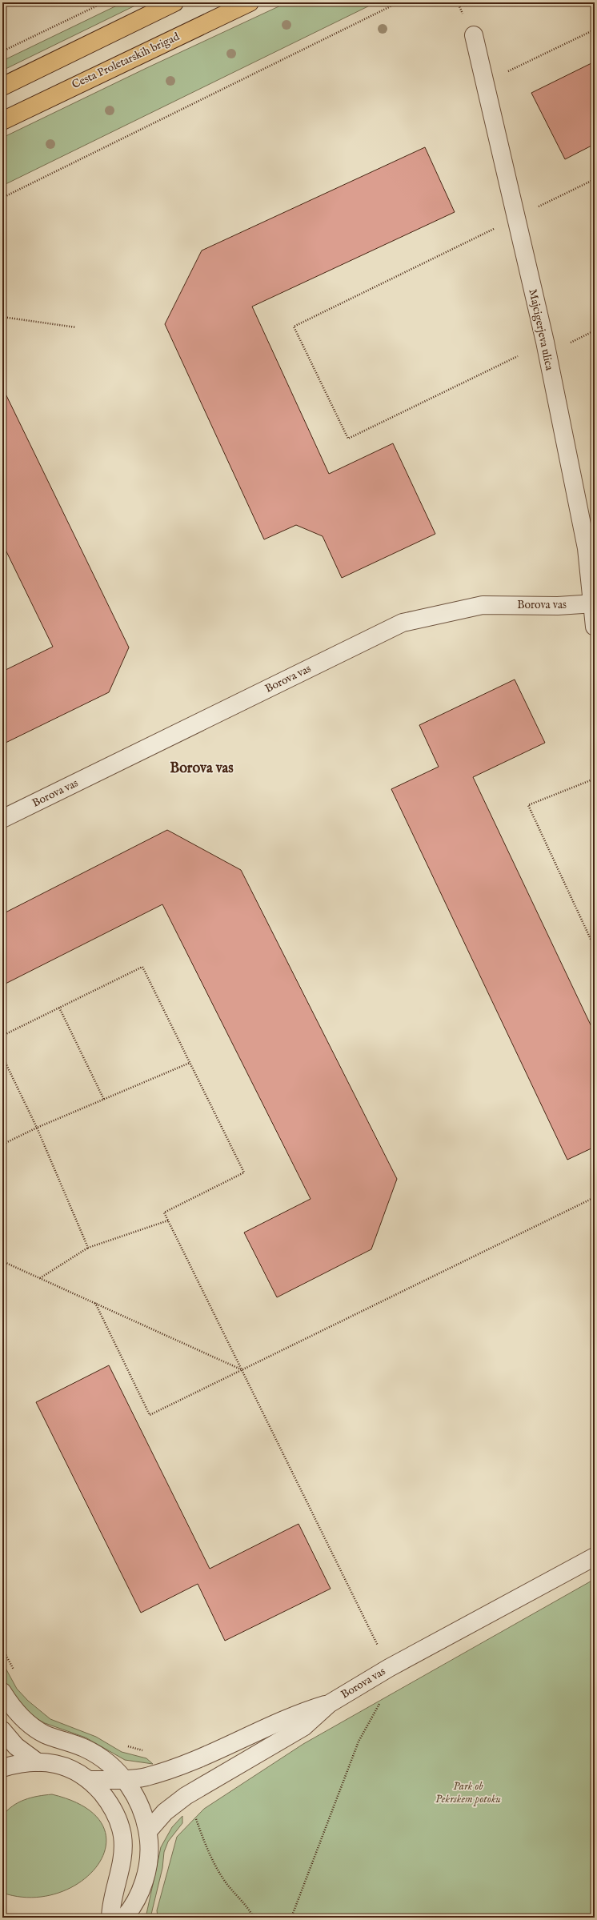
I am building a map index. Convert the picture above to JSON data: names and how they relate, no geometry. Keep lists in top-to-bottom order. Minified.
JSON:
{"streets":{"main road":["Cesta Proletarskih brigad"],"street":["Majcigerjeva ulica","Borova vas"]},"crossings":[["Majcigerjeva ulica","Borova vas"]],"districts":["Borova vas"],"parks":["Park ob Pekrskem potoku"]}
